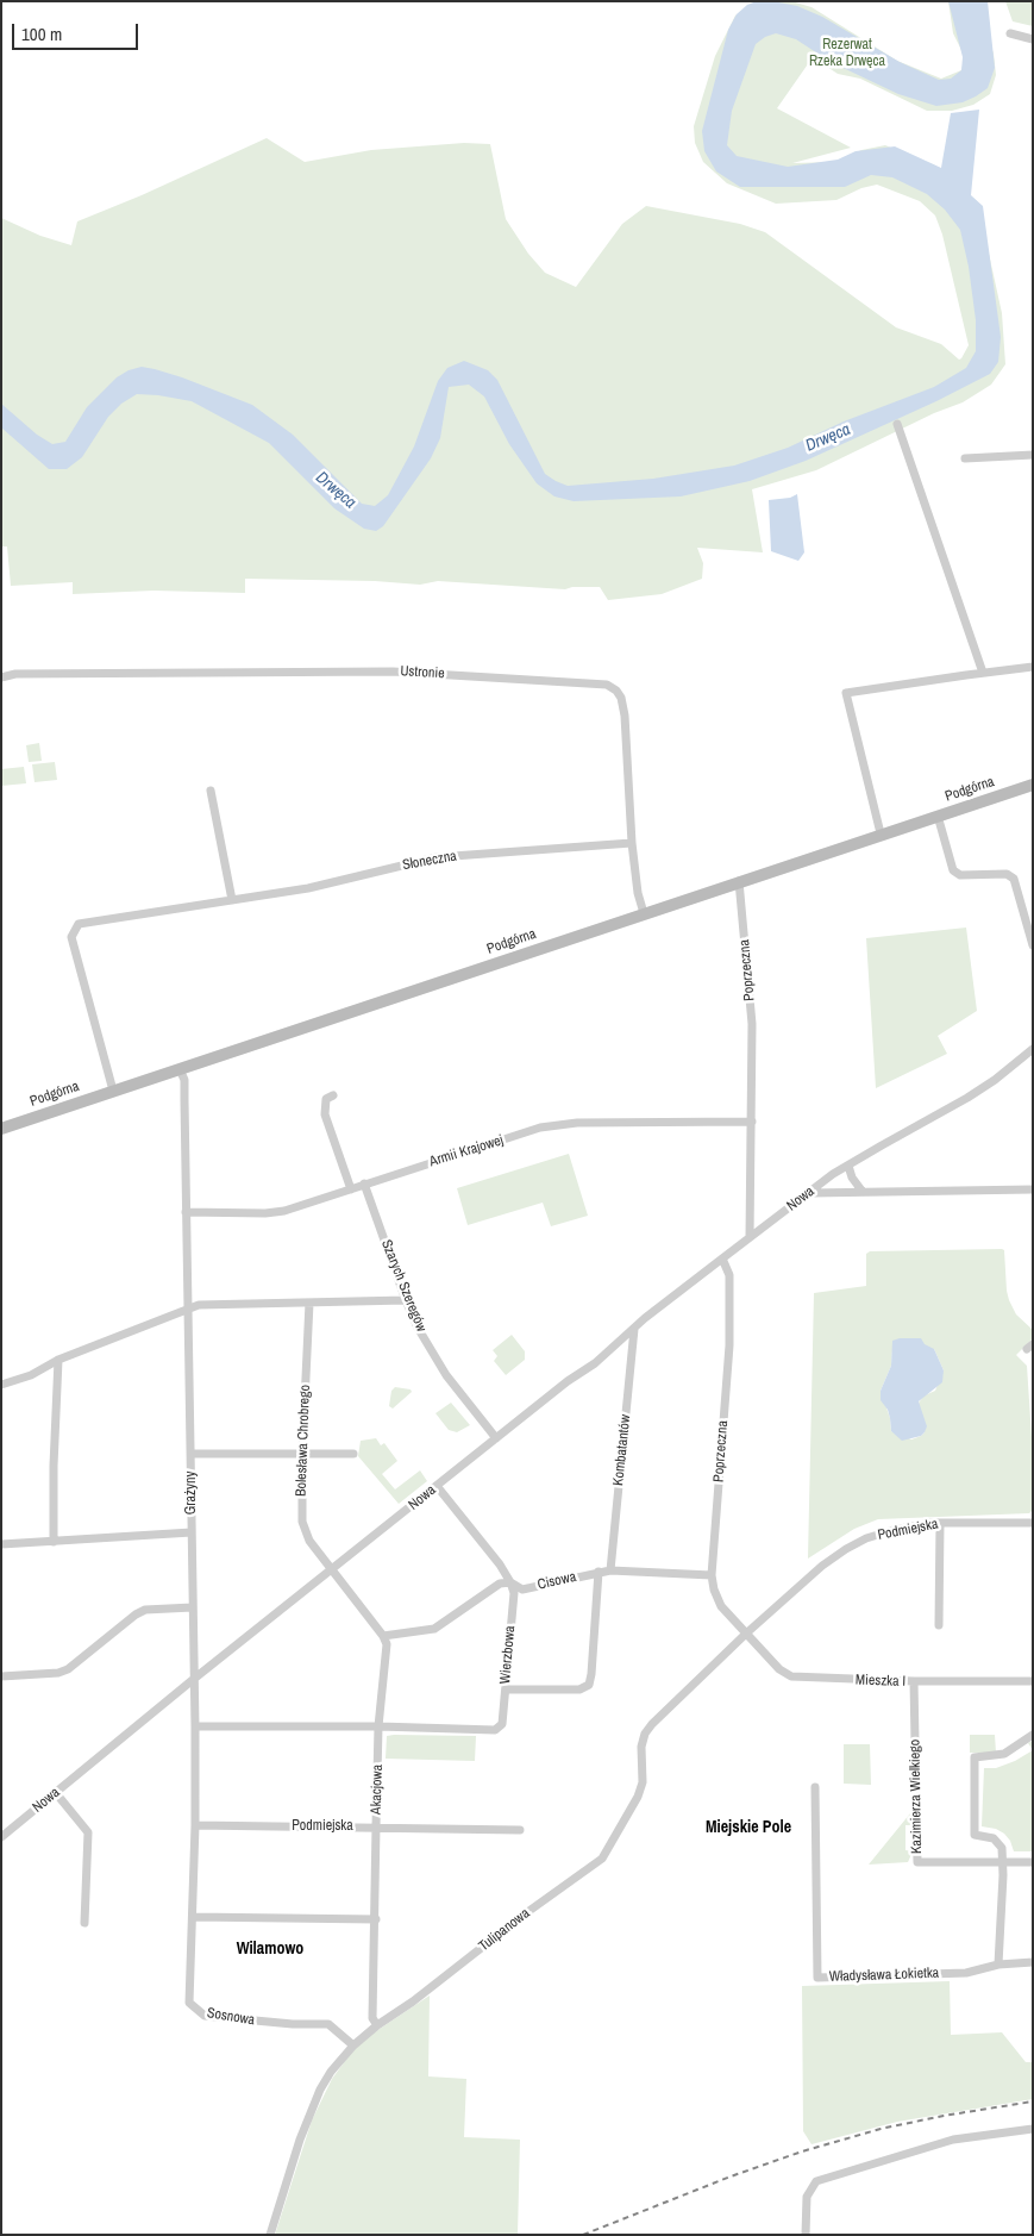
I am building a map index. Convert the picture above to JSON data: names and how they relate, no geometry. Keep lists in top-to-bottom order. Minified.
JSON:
{"streets":{"main road":["Podgórna"],"street":["Ustronie","Słoneczna","Poprzeczna","Armii Krajowej","Nowa","Szarych Szeregów","Bolesława Chrobrego","Kombatantów","Grażyny","Podmiejska","Cisowa","Wierzbowa","Mieszka I","Akacjowa","Kazimierza Wielkiego","Tulipanowa","Władysława Łokietka","Sosnowa"]},"crossings":[["Ustronie","Podgórna"],["Ustronie","Słoneczna"],["Podgórna","Słoneczna"],["Podgórna","Poprzeczna"],["Podgórna","Grażyny"],["Poprzeczna","Armii Krajowej"],["Poprzeczna","Nowa"],["Poprzeczna","Podmiejska"],["Poprzeczna","Cisowa"],["Poprzeczna","Mieszka I"],["Poprzeczna","Tulipanowa"],["Armii Krajowej","Szarych Szeregów"],["Armii Krajowej","Grażyny"],["Nowa","Szarych Szeregów"],["Nowa","Bolesława Chrobrego"],["Nowa","Kombatantów"],["Nowa","Grażyny"],["Kombatantów","Cisowa"],["Grażyny","Podmiejska"],["Grażyny","Wierzbowa"],["Grażyny","Sosnowa"],["Podmiejska","Mieszka I"],["Podmiejska","Akacjowa"],["Podmiejska","Tulipanowa"],["Cisowa","Wierzbowa"],["Cisowa","Akacjowa"],["Wierzbowa","Akacjowa"],["Mieszka I","Kazimierza Wielkiego"],["Mieszka I","Tulipanowa"],["Akacjowa","Tulipanowa"],["Tulipanowa","Sosnowa"]],"districts":["Miejskie Pole","Wilamowo"],"water":["Drwęca"],"parks":["Rezerwat Rzeka Drwęca"],"scale_bar":"100 m"}
